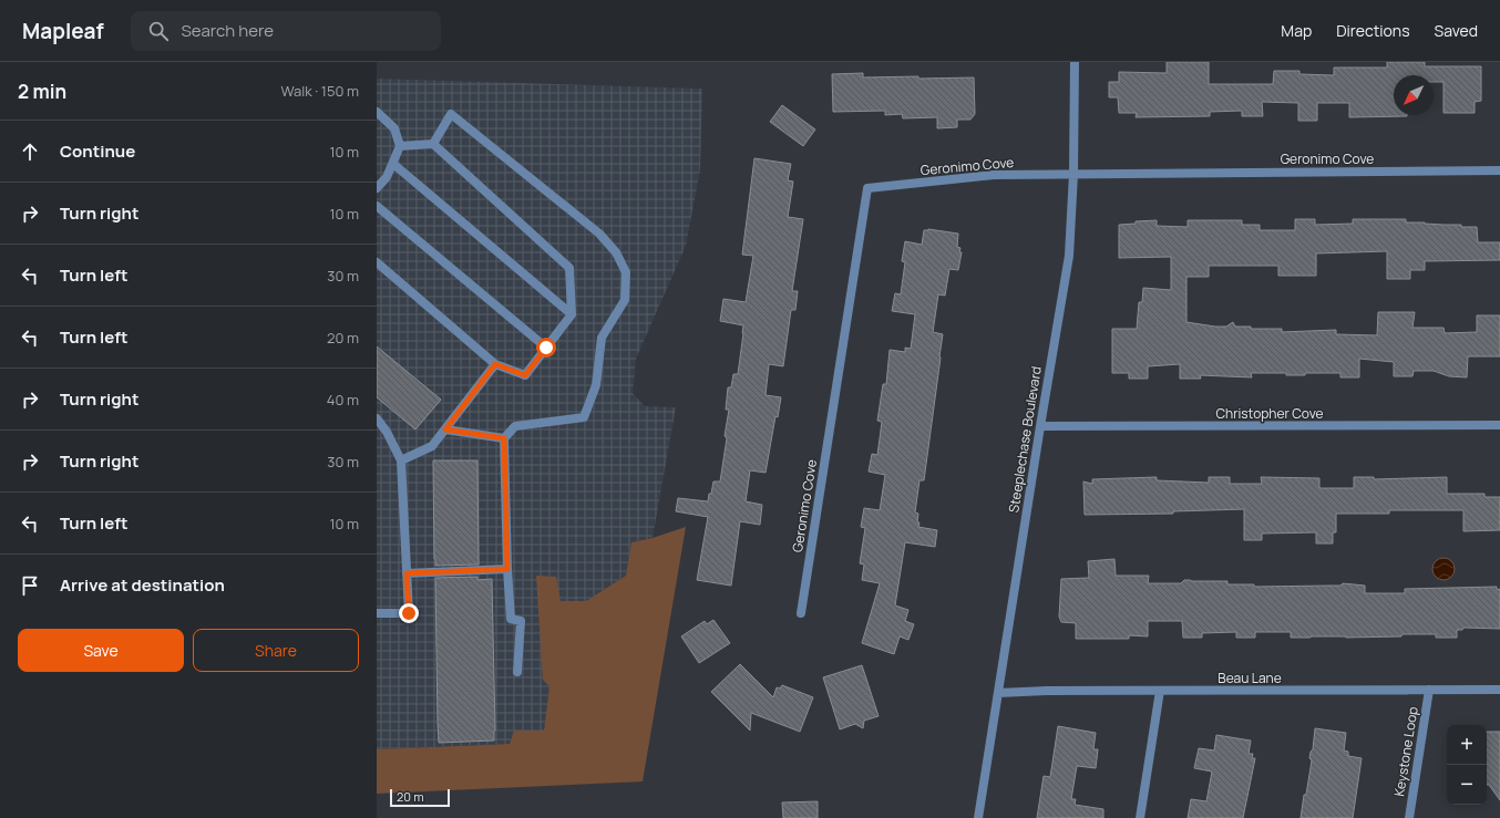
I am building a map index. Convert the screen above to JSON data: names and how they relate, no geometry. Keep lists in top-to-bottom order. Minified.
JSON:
{"streets":{"street":["Geronimo Cove","Christopher Cove","Steeplechase Boulevard","Beau Lane","Keystone Loop"]},"crossings":[["Geronimo Cove","Steeplechase Boulevard"],["Christopher Cove","Steeplechase Boulevard"],["Steeplechase Boulevard","Beau Lane"],["Beau Lane","Keystone Loop"]],"scale_bar":"20 m","north":"bottom left","page":{"header":"Mapleaf","search":"Search here","nav":["Map","Directions","Saved"],"heading":["2 min","Walk · 150 m"],"list":[["Continue","10 m"],["Turn right","10 m"],["Turn left","30 m"],["Turn left","20 m"],["Turn right","40 m"],["Turn right","30 m"],["Turn left","10 m"],"Arrive at destination"],"buttons":["Save","Share"],"map_buttons":["+","−"],"scale":"20 m"}}
